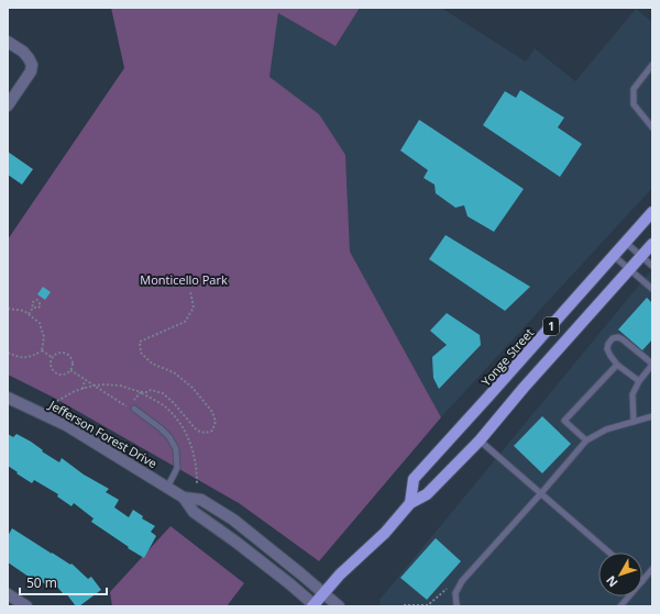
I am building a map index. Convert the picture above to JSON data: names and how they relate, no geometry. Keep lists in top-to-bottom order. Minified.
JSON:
{"streets":{"main road":["1","Yonge Street"],"street":["Jefferson Forest Drive"]},"crossings":[["1","Yonge Street"],["1","Jefferson Forest Drive"]],"parks":["Monticello Park"],"scale_bar":"50 m","north":"bottom left"}
